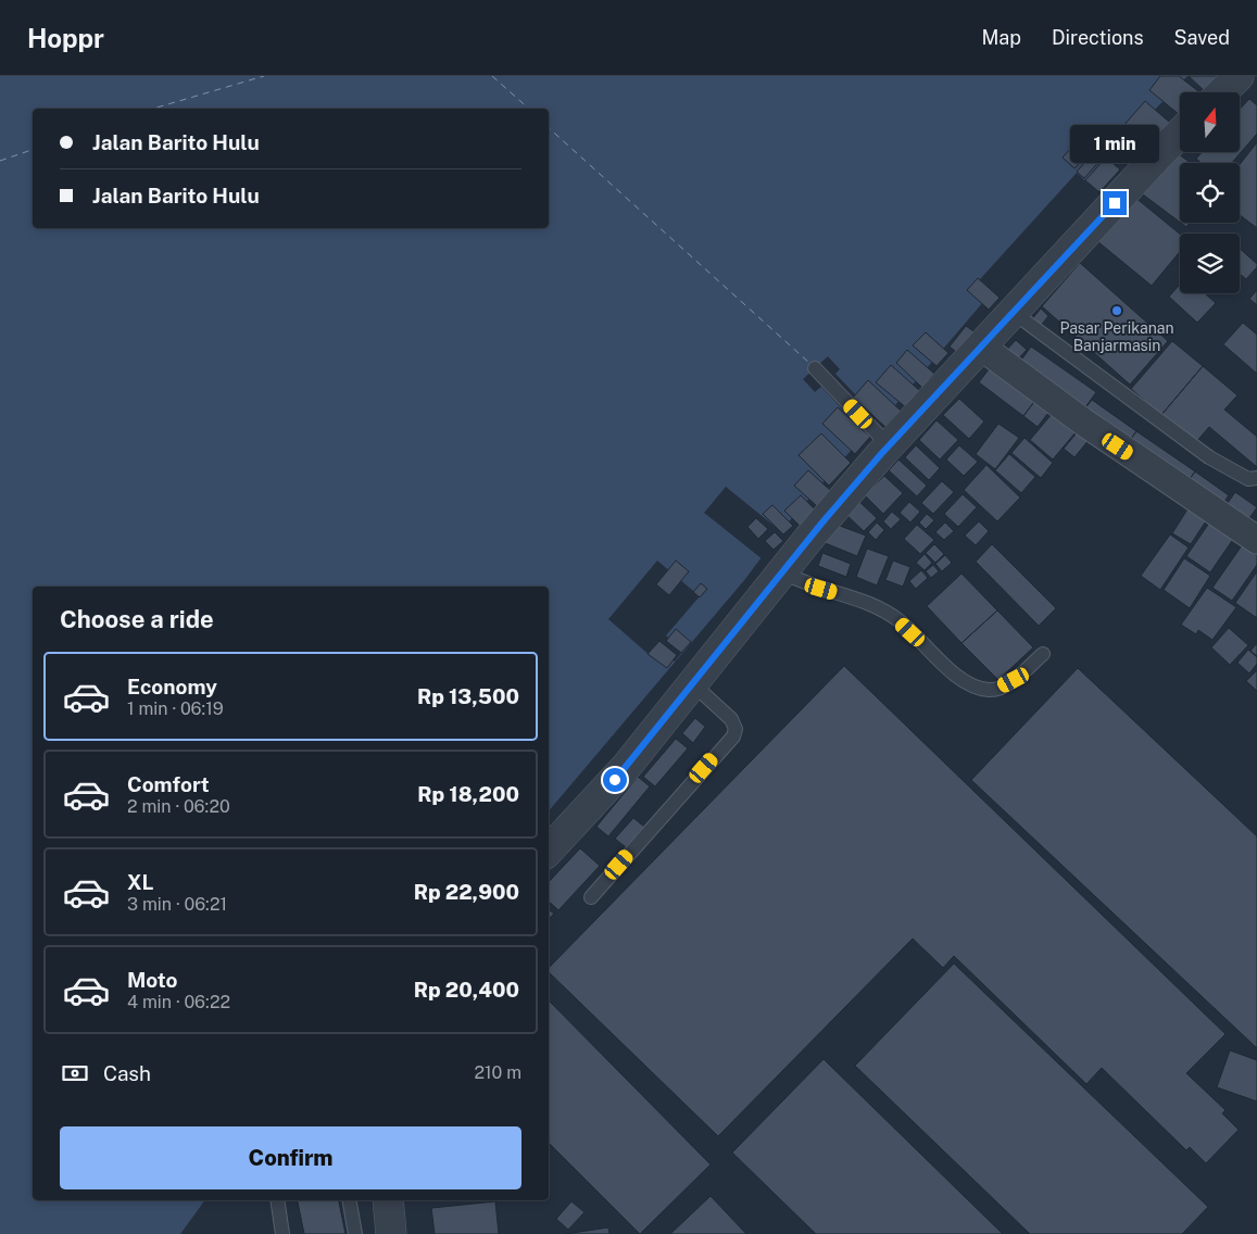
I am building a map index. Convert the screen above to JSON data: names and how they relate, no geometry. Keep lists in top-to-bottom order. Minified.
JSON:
{"places":["Pasar Perikanan Banjarmasin"],"north":"top","page":{"header":"Hoppr","nav":["Map","Directions","Saved"],"banner":["Jalan Barito Hulu","Jalan Barito Hulu"],"bubble":"1 min","heading":"Choose a ride","list":[{"name":"Economy","note":"1 min · 06:19","value":"Rp 13,500"},{"name":"Comfort","note":"2 min · 06:20","value":"Rp 18,200"},{"name":"XL","note":"3 min · 06:21","value":"Rp 22,900"},{"name":"Moto","note":"4 min · 06:22","value":"Rp 20,400"}],"pay":["Cash","210 m"],"buttons":"Confirm"}}
